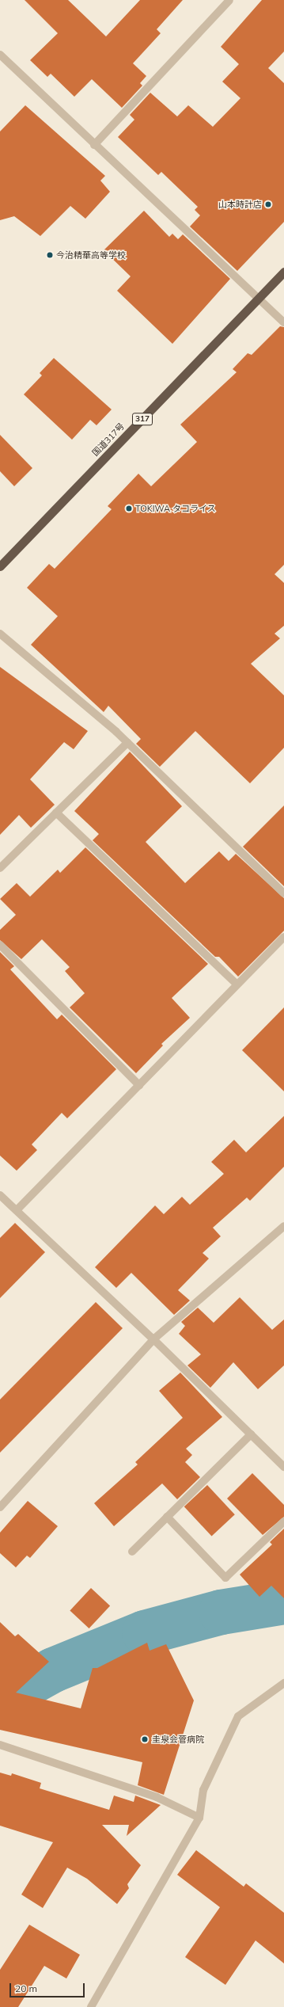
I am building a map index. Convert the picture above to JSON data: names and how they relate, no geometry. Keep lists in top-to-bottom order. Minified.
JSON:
{"streets":{"highway":["317","国道317号"]},"places":["山本時計店","今治精華高等学校","TOKIWA タコライス","圭泉会菅病院"],"scale_bar":"20 m"}
